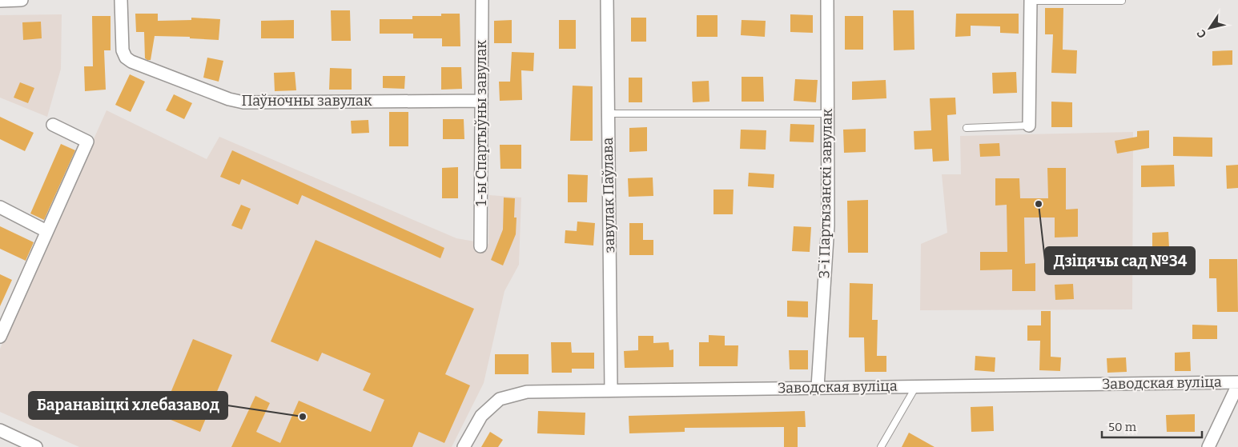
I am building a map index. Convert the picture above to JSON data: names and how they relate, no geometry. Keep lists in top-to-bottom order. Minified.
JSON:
{"streets":{"street":["Паўночны завулак","1-ы Спартыўны завулак","3-і Партызанскі завулак","завулак Паўлава","Заводская вуліца"]},"crossings":[["Паўночны завулак","1-ы Спартыўны завулак"],["3-і Партызанскі завулак","Заводская вуліца"],["завулак Паўлава","Заводская вуліца"]],"places":["Дзіцячы сад №34","Баранавіцкі хлебазавод"],"scale_bar":"50 m","north":"bottom left"}
